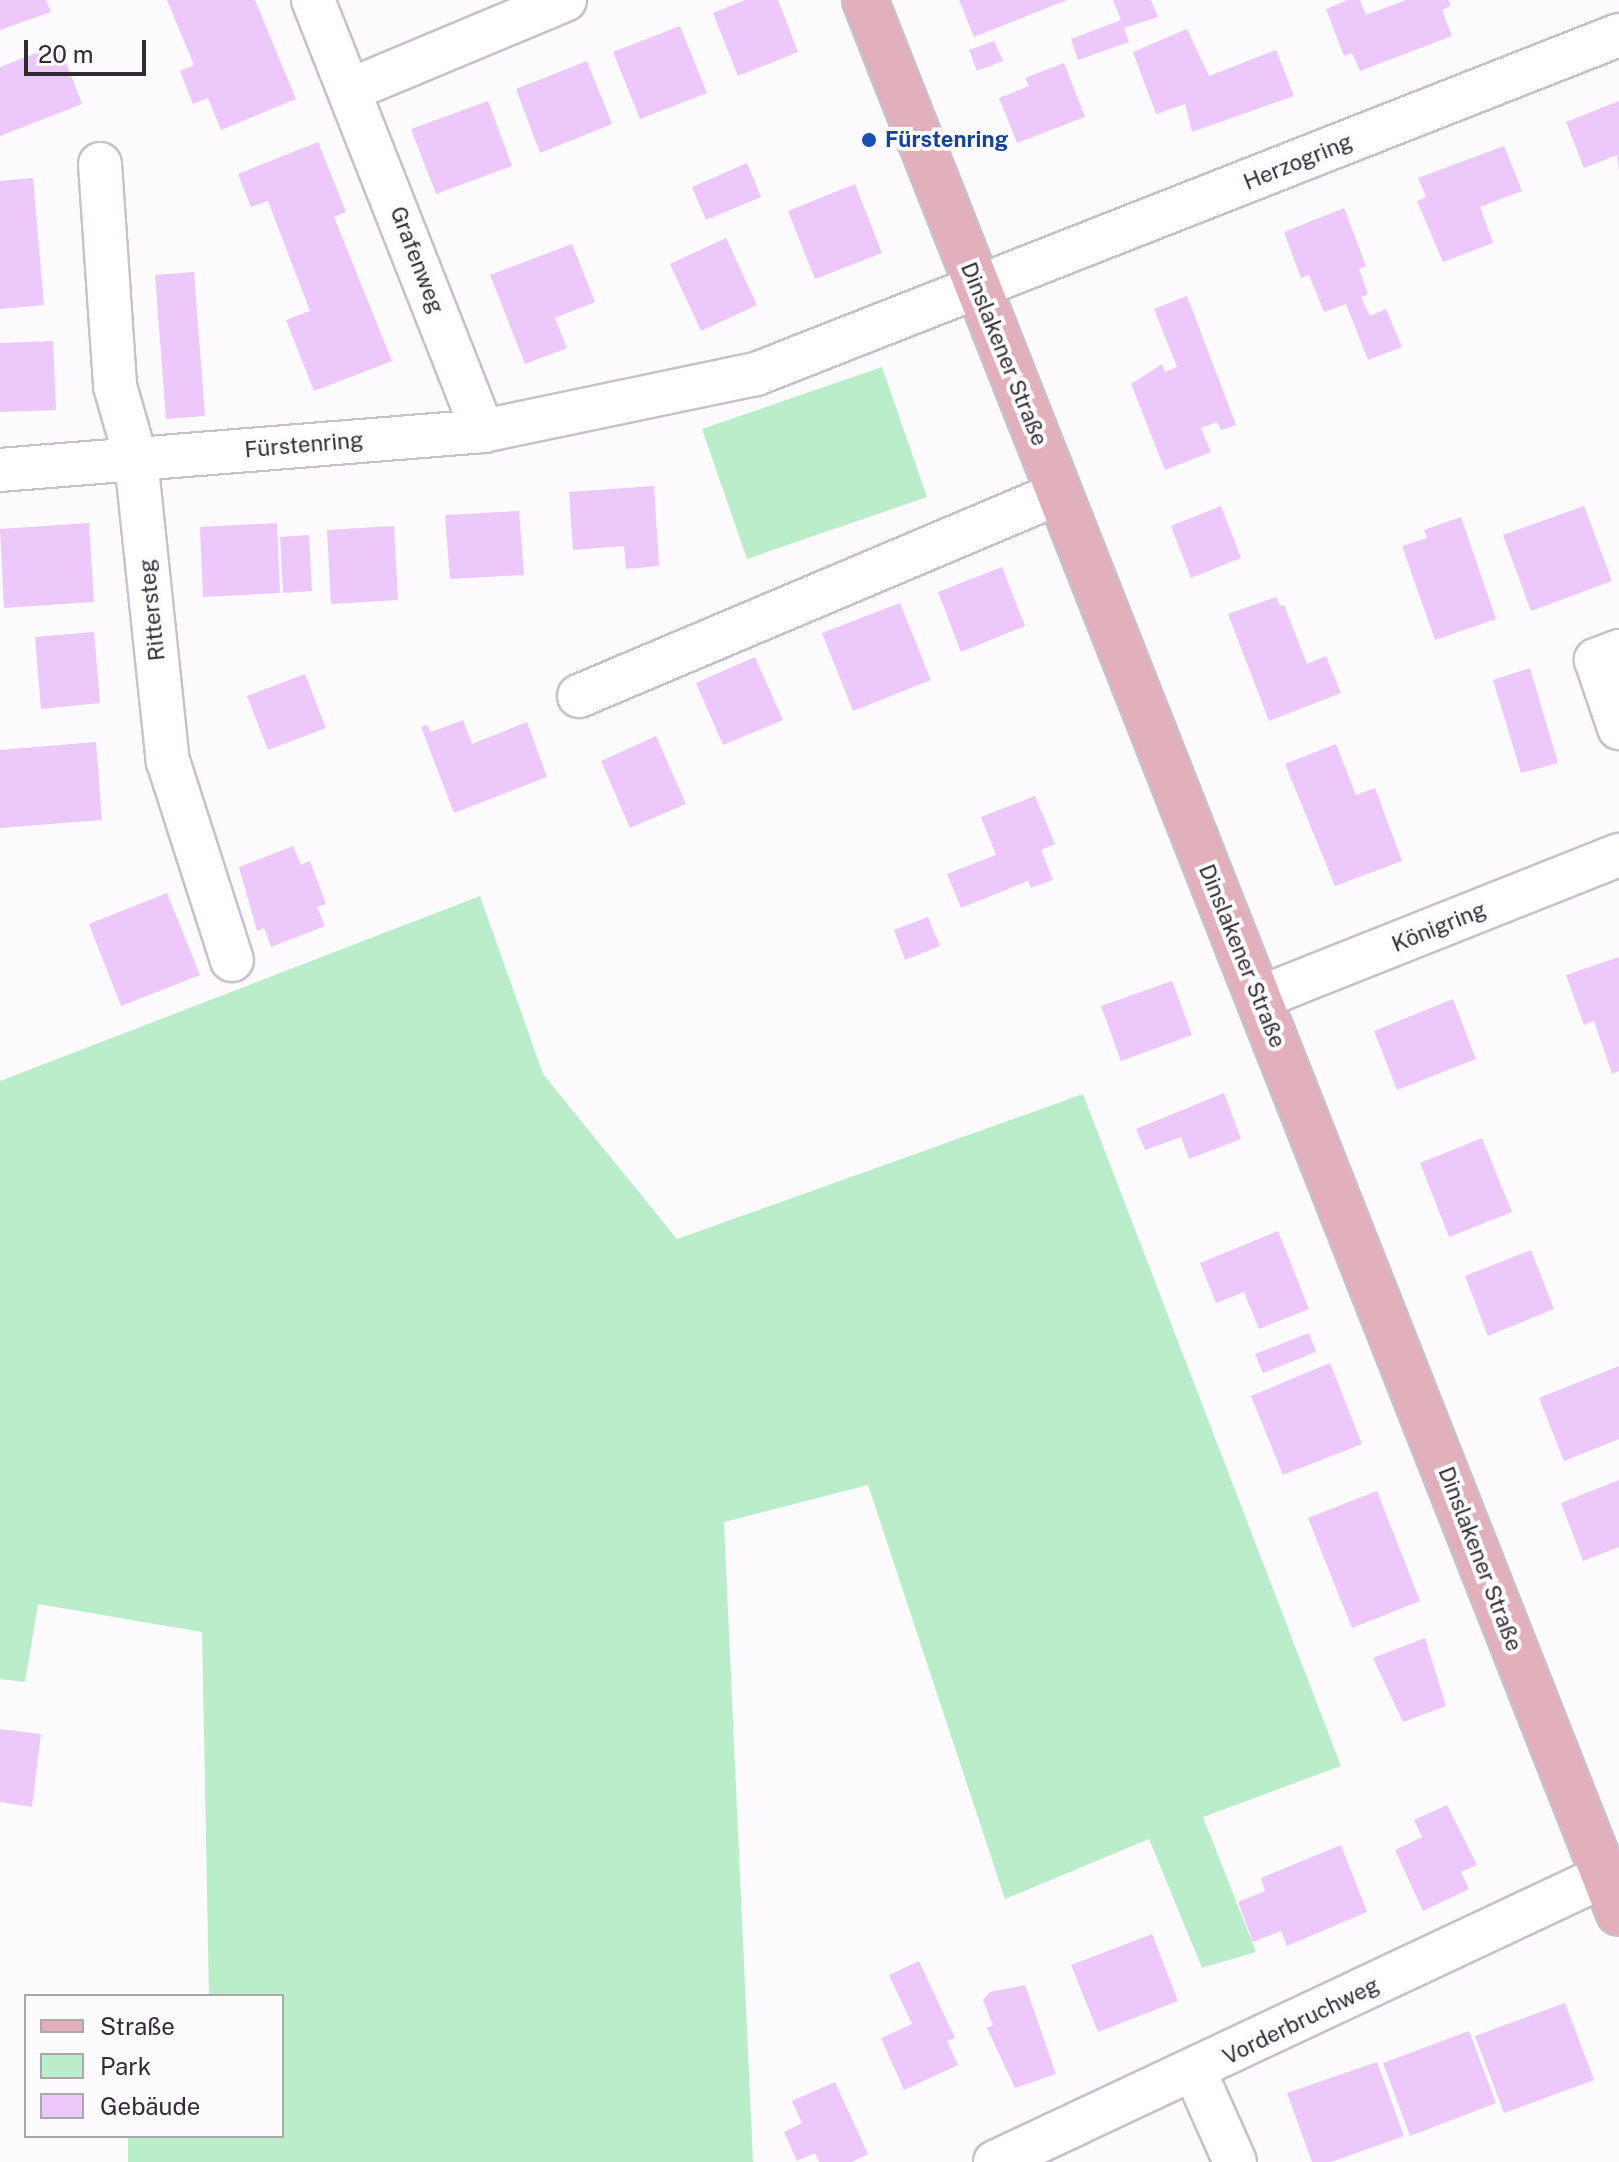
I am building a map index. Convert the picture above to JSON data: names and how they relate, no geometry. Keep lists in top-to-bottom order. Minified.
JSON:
{"streets":{"main road":["Dinslakener Straße"],"street":["Herzogring","Grafenweg","Fürstenring","Rittersteg","Königring","Vorderbruchweg"]},"crossings":[["Herzogring","Dinslakener Straße"],["Herzogring","Fürstenring"],["Grafenweg","Fürstenring"],["Dinslakener Straße","Fürstenring"],["Dinslakener Straße","Königring"],["Dinslakener Straße","Vorderbruchweg"],["Fürstenring","Rittersteg"]],"places":["Fürstenring"],"legend":["Straße","Park","Gebäude"],"scale_bar":"20 m"}
